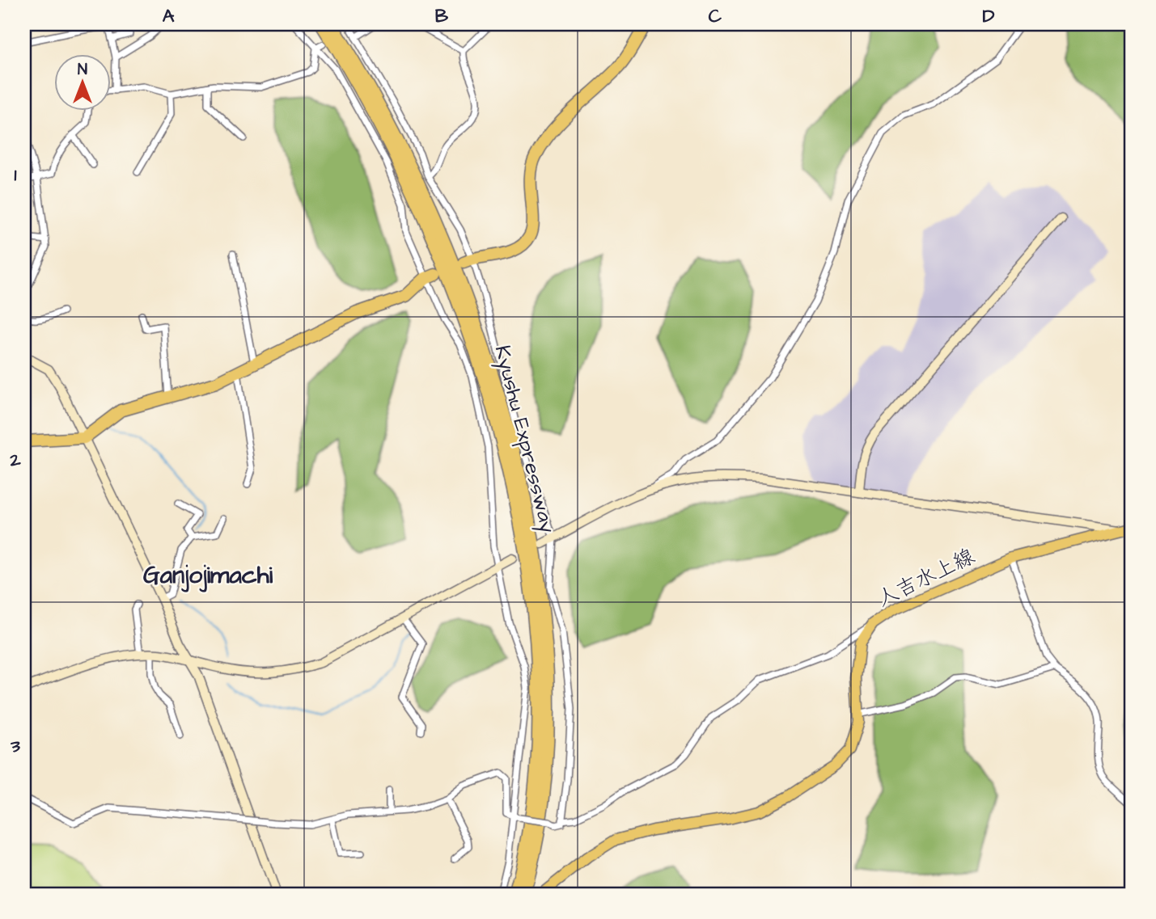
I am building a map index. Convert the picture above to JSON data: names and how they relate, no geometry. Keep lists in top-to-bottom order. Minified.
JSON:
{"streets":{"highway":["Kyushu Expressway"],"main road":["人吉水上線"]},"districts":["Ganjojimachi"],"north":"top","grid":{"columns":["A","B","C","D"],"rows":["1","2","3"]}}
